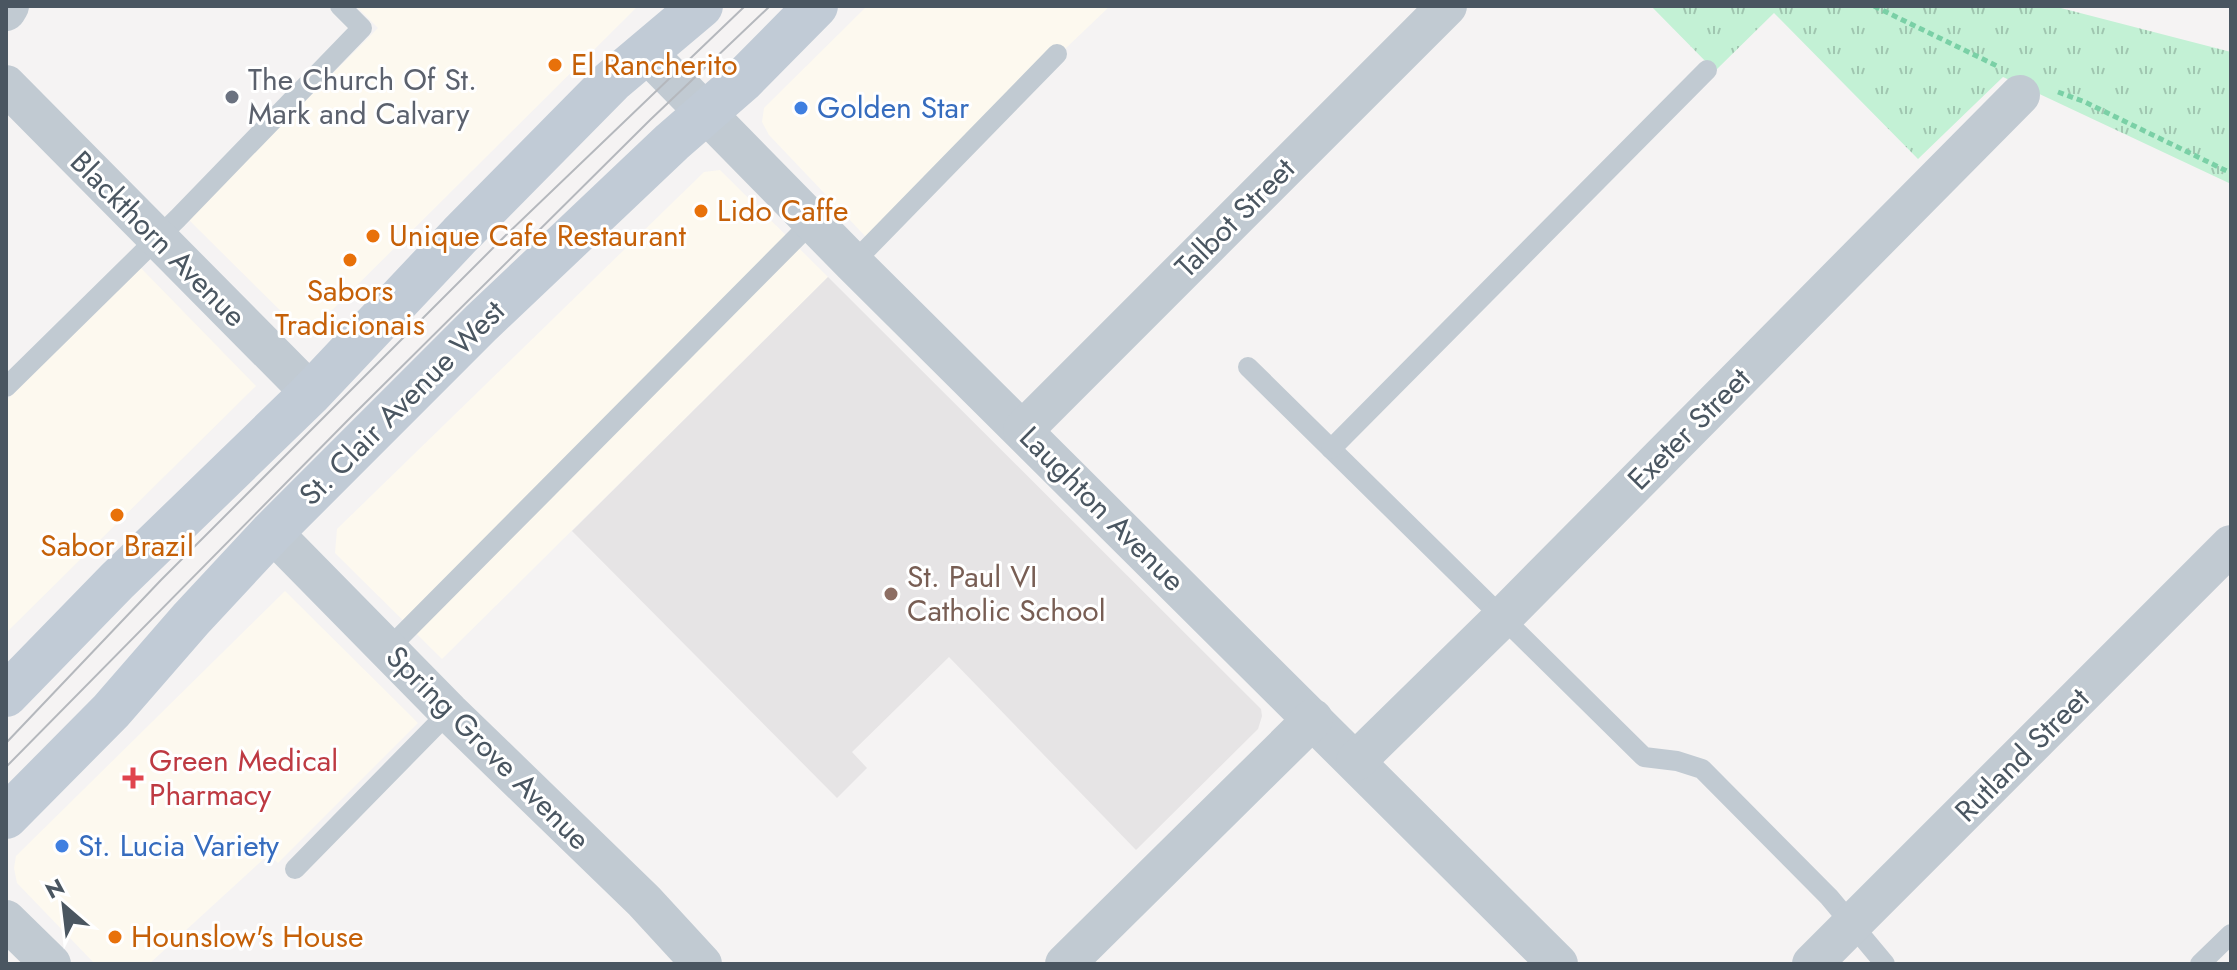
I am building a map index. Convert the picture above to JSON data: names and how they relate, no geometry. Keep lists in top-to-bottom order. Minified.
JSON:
{"streets":{"main road":["St. Clair Avenue West"],"street":["Talbot Street","Blackthorn Avenue","Exeter Street","Laughton Avenue","Spring Grove Avenue","Rutland Street"]},"crossings":[["Talbot Street","Laughton Avenue"],["St. Clair Avenue West","Laughton Avenue"],["St. Clair Avenue West","Spring Grove Avenue"],["Exeter Street","Laughton Avenue"]],"places":{"other":["El Rancherito","The Church Of St. Mark and Calvary","Golden Star","Lido Caffe","Unique Cafe Restaurant","Sabors Tradicionais","Sabor Brazil","St. Paul VI Catholic School","St. Lucia Variety","Hounslow's House"],"health":["Green Medical Pharmacy"]},"north":"top left"}
